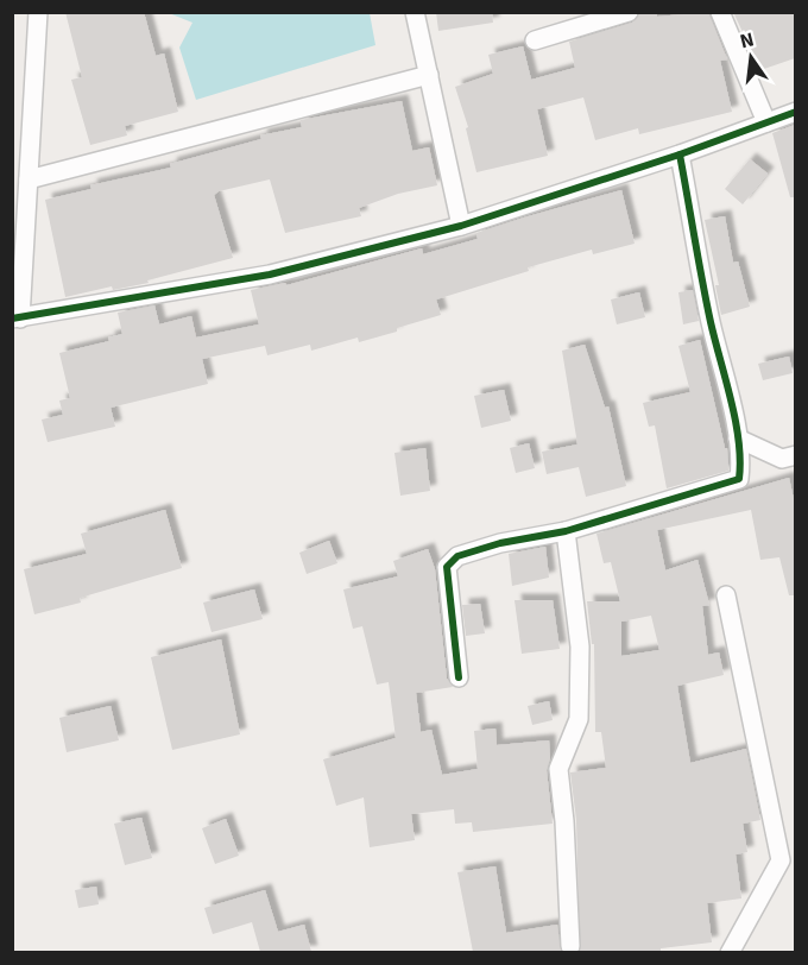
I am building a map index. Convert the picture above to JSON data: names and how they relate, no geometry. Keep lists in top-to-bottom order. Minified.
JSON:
{"north":"top"}
